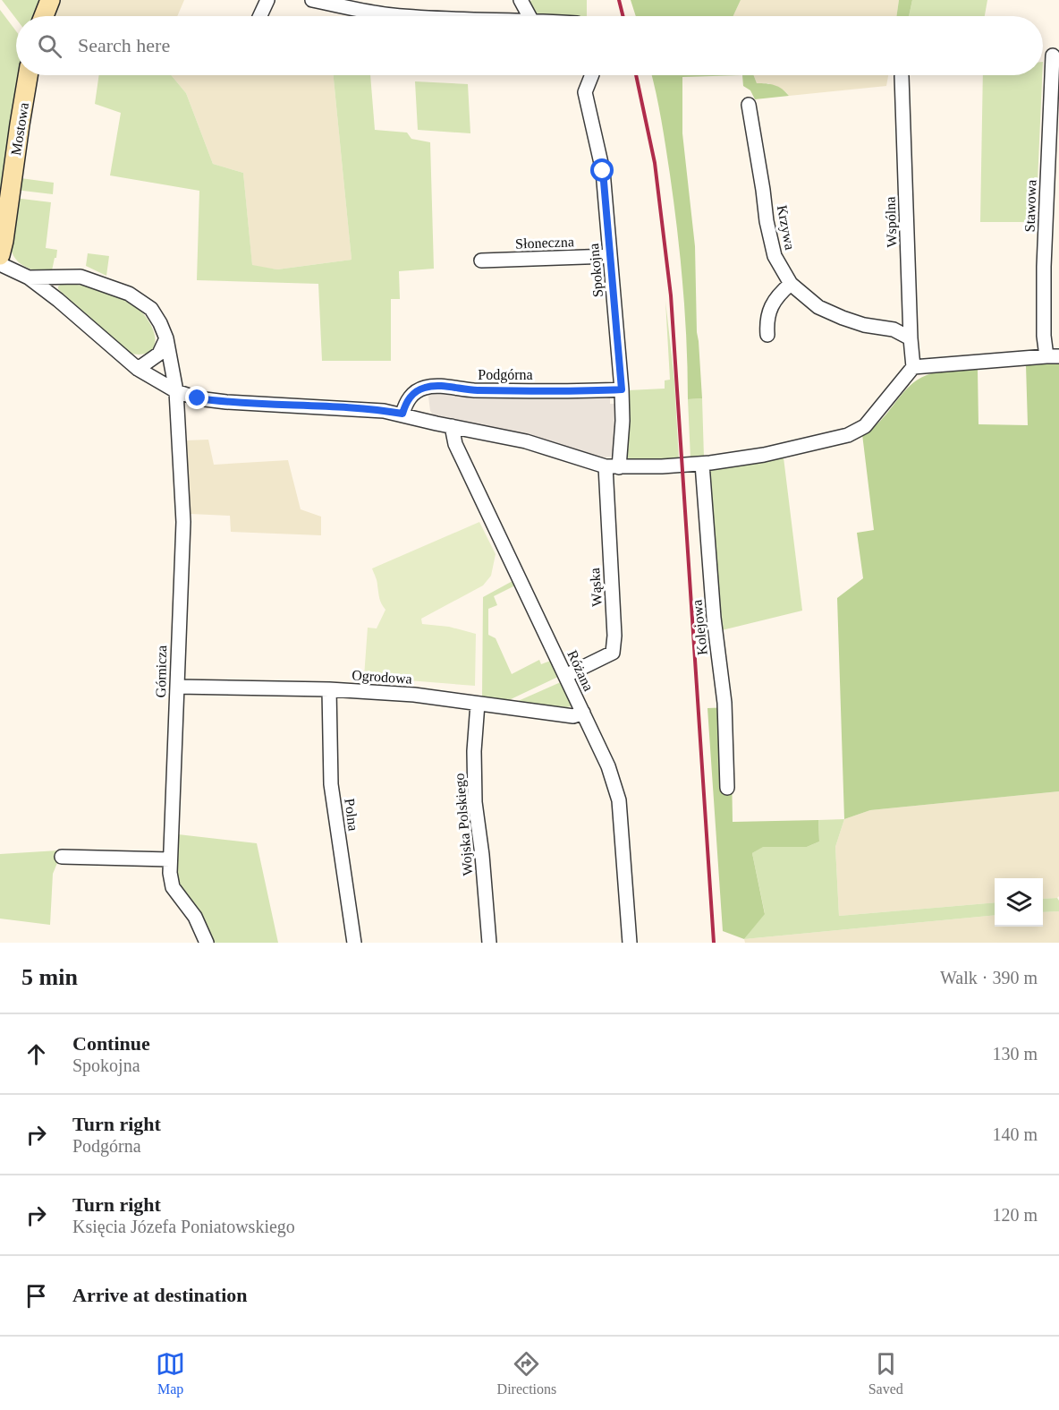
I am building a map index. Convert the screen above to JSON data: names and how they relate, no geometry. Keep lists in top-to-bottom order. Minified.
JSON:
{"streets":{"street":["Mostowa","Stawowa","Wspólna","Krzywa","Słoneczna","Spokojna","Podgórna","Wąska","Kolejowa","Różana","Górnicza","Ogrodowa","Polna","Wojska Polskiego"]},"crossings":[["Wspólna","Krzywa"],["Słoneczna","Spokojna"],["Spokojna","Podgórna"],["Spokojna","Wąska"],["Wąska","Różana"],["Różana","Ogrodowa"],["Górnicza","Ogrodowa"],["Ogrodowa","Polna"],["Ogrodowa","Wojska Polskiego"]],"page":{"search":"Search here","heading":["5 min","Walk · 390 m"],"list":[["Continue","Spokojna","130 m"],["Turn right","Podgórna","140 m"],["Turn right","Księcia Józefa Poniatowskiego","120 m"],"Arrive at destination"],"nav":["Map","Directions","Saved"]}}
